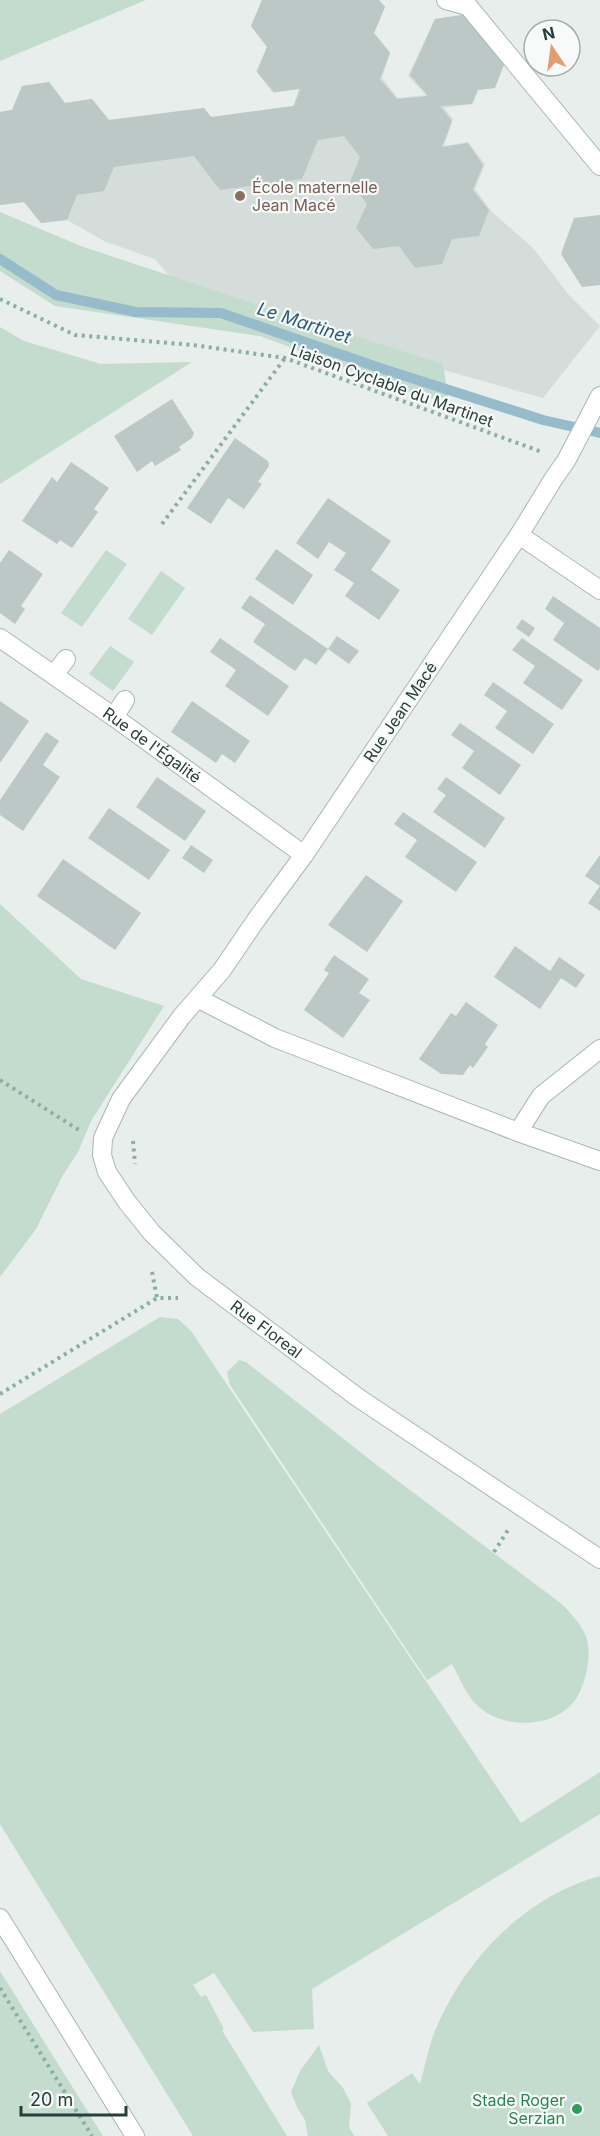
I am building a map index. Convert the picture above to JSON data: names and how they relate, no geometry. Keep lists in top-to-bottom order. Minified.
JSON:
{"streets":{"street":["Rue Jean Macé","Rue de l'Égalité","Rue Floreal"],"path":["Liaison Cyclable du Martinet"]},"crossings":[["Liaison Cyclable du Martinet","Rue Jean Macé"],["Rue Jean Macé","Rue de l'Égalité"],["Rue Jean Macé","Rue Floreal"]],"water":["Le Martinet"],"places":["École maternelle Jean Macé","Stade Roger Serzian"],"scale_bar":"20 m","north":"top"}
